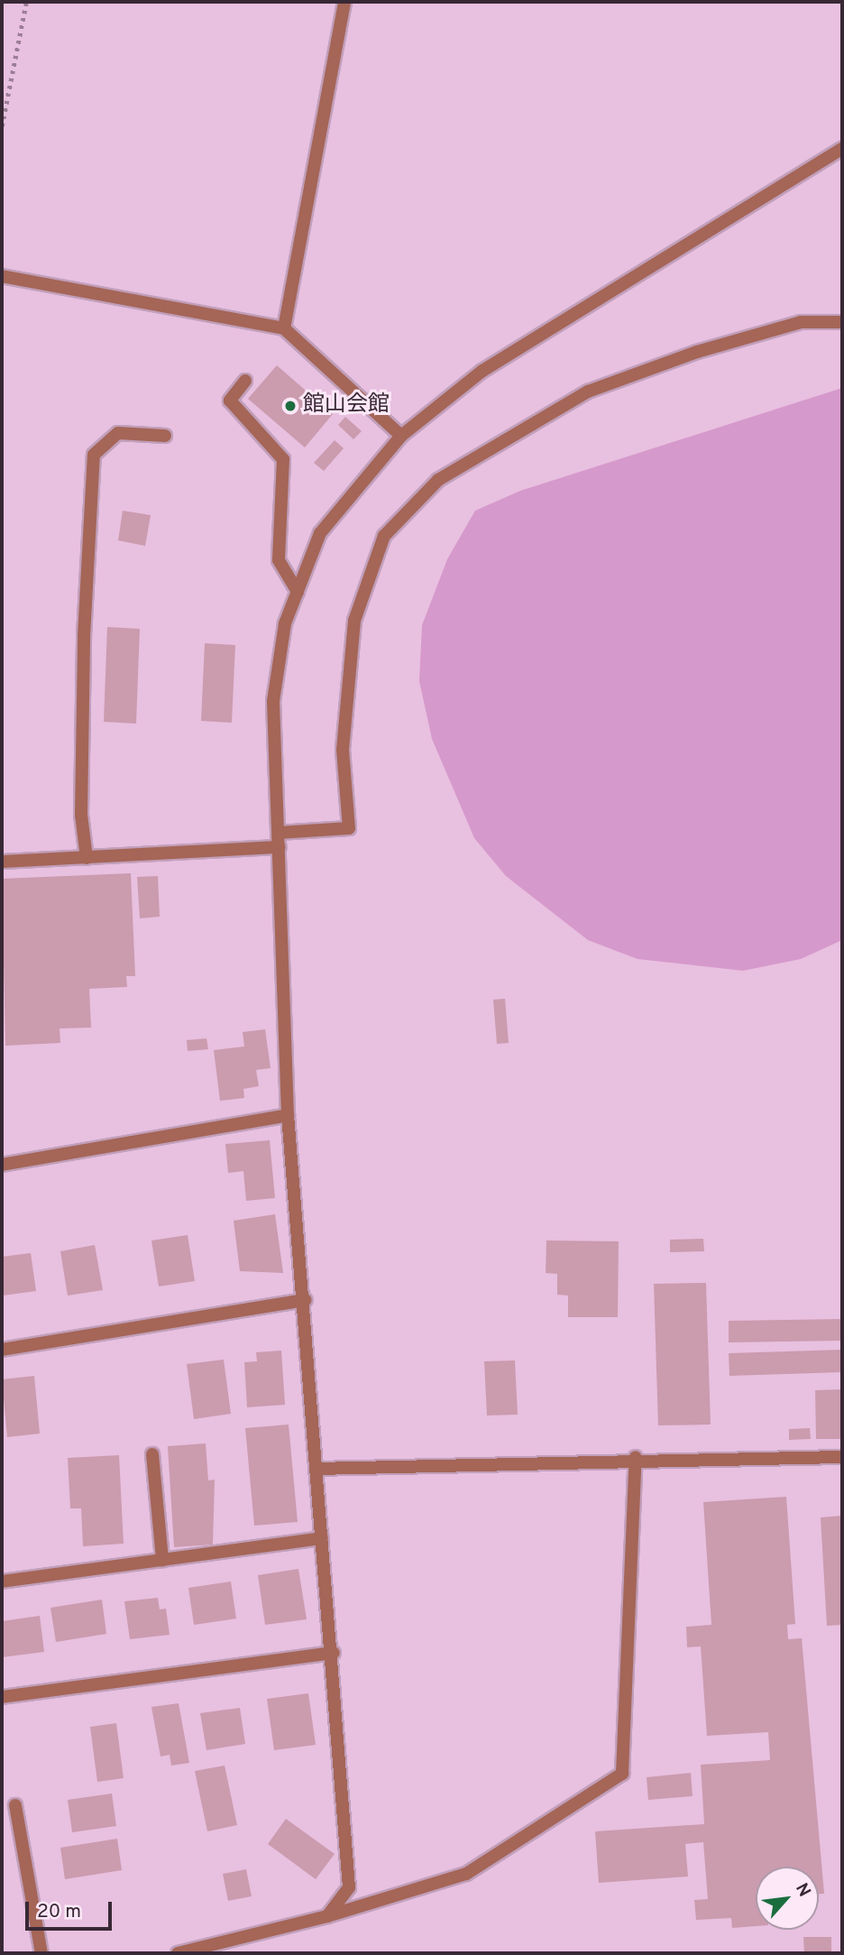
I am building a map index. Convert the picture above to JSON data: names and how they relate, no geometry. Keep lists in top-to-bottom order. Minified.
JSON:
{"places":["館山会館"],"scale_bar":"20 m","north":"top right"}
